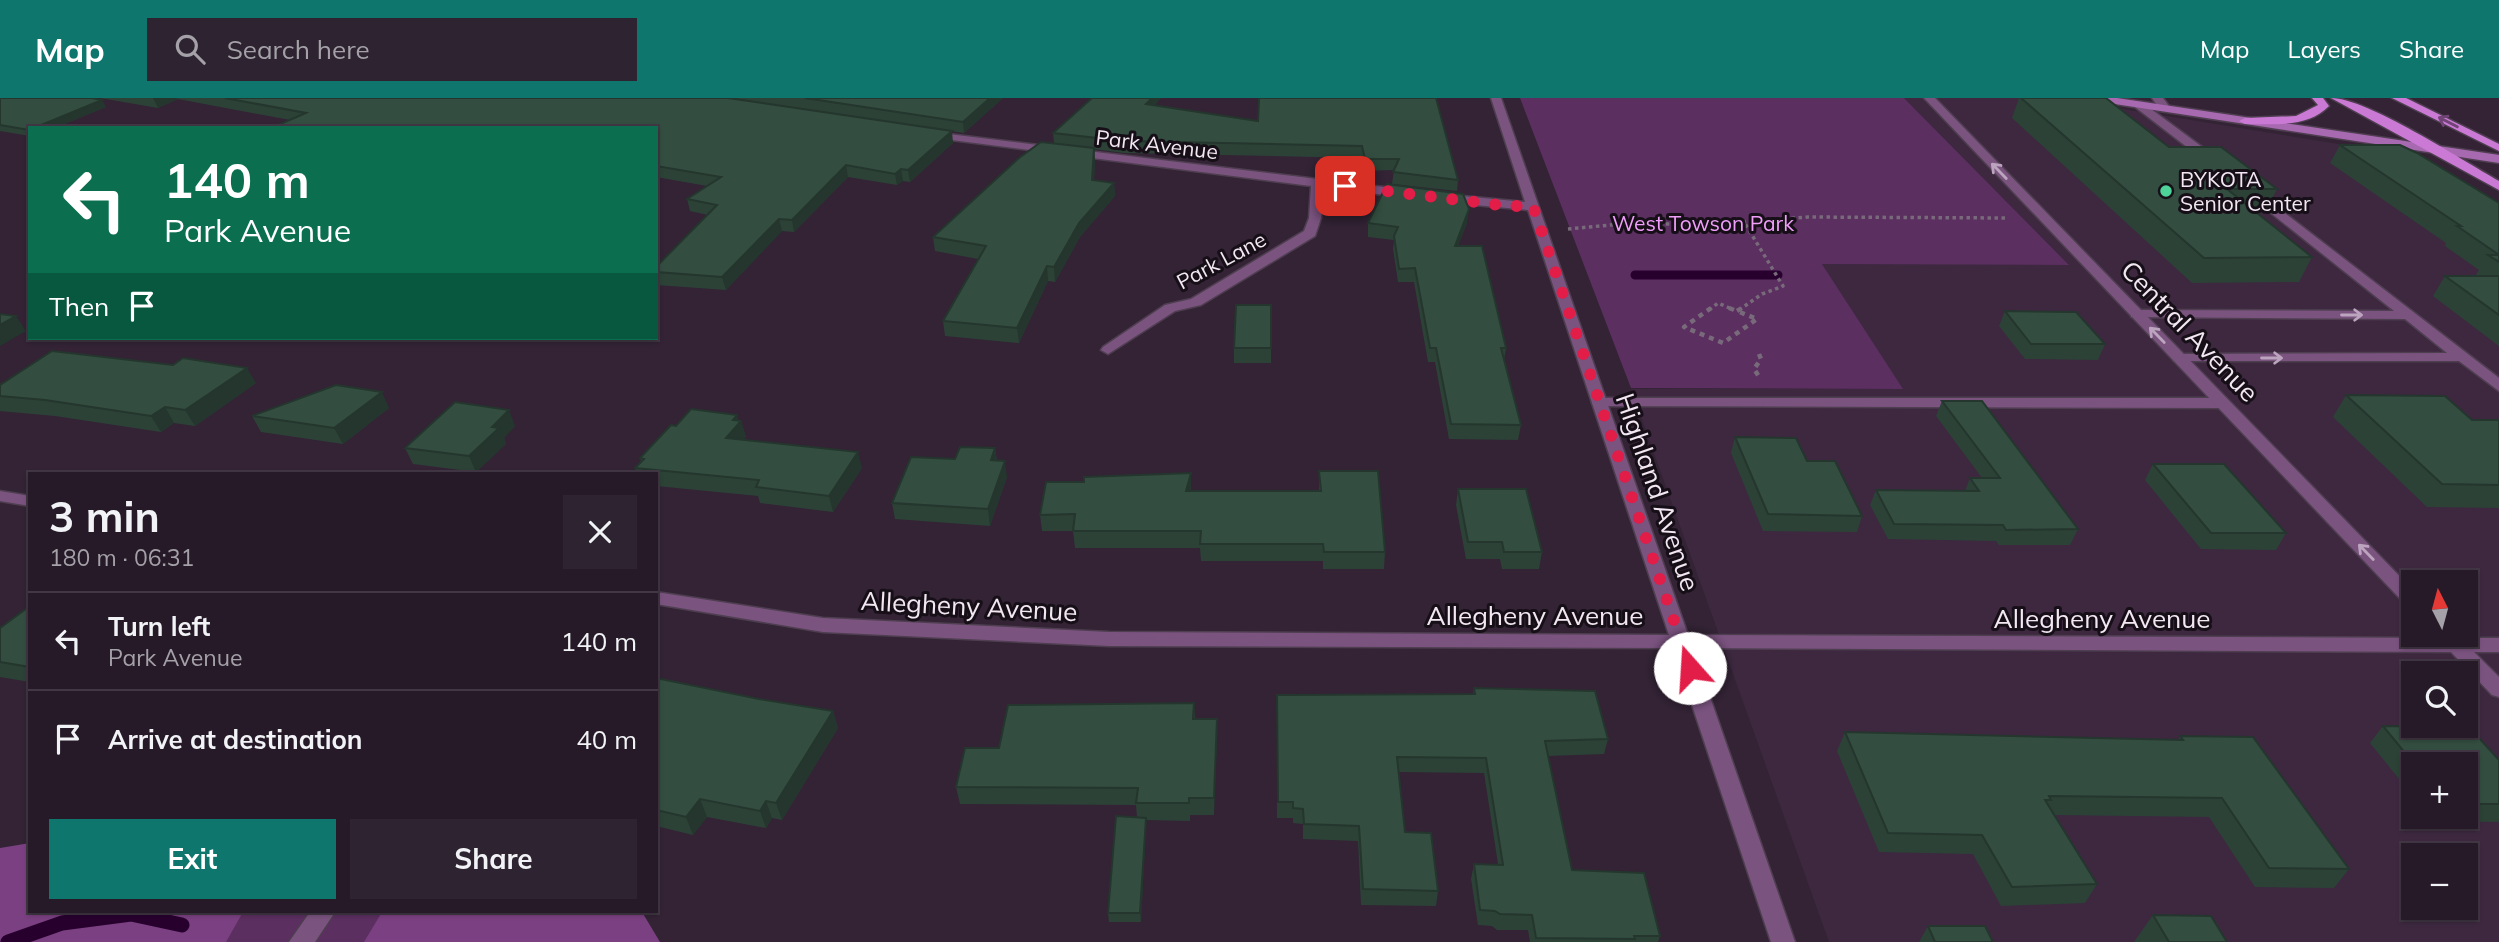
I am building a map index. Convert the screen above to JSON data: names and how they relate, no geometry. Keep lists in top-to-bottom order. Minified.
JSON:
{"streets":{"street":["Park Avenue","Park Lane","Central Avenue","Highland Avenue","Allegheny Avenue"]},"crossings":[["Park Avenue","Park Lane"],["Park Avenue","Highland Avenue"],["Highland Avenue","Allegheny Avenue"]],"one_way":["Central Avenue"],"parks":["West Towson Park"],"places":["BYKOTA Senior Center"],"north":"top","page":{"header":"Map","search":"Search here","nav":["Map","Layers","Share"],"turn":["140 m","Park Avenue"],"then":"Then","heading":["3 min","180 m · 06:31"],"map_buttons":["+","−"],"list":[{"name":"Turn left","note":"Park Avenue","value":"140 m"},{"name":"Arrive at destination","value":"40 m"}],"buttons":["Exit","Share"]}}
